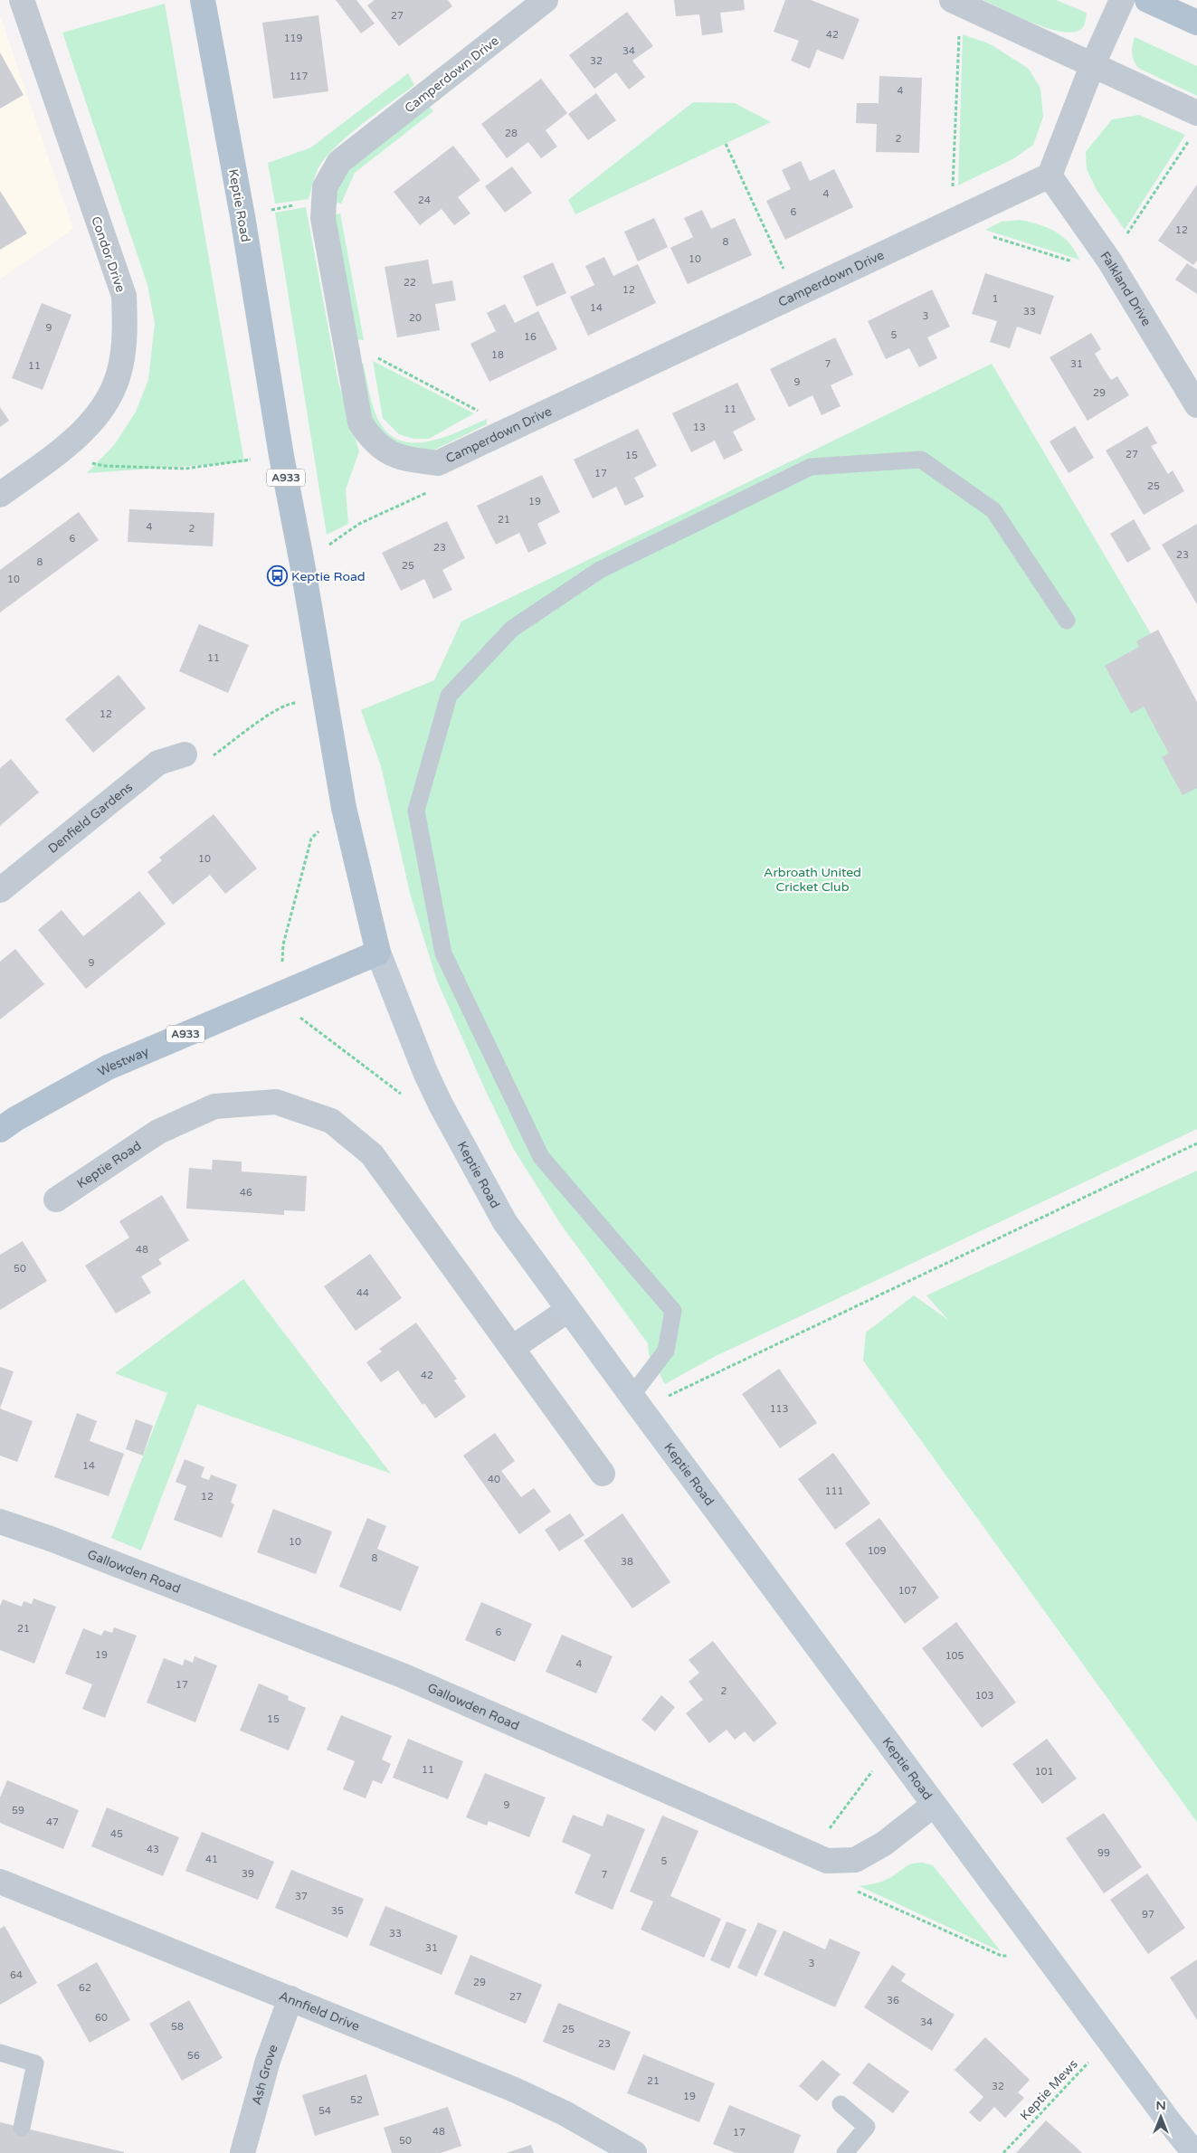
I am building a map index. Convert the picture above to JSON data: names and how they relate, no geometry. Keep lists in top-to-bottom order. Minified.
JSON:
{"streets":{"main road":["Keptie Road","A933","Westway"],"street":["Camperdown Drive","Condor Drive","Falkland Drive","Denfield Gardens","Gallowden Road","Annfield Drive","Ash Grove"],"path":["Keptie Mews"]},"crossings":[["Camperdown Drive","Falkland Drive"],["Keptie Road","Westway"],["Keptie Road","Gallowden Road"],["Keptie Road","Keptie Mews"],["Annfield Drive","Ash Grove"]],"parks":["Arbroath United Cricket Club"],"places":{"bus stop":["Keptie Road"]},"house_numbers":["27","42","119","34","32","117","4","28","2","4","24","6","12","8","10","22","12","1","14","33","3","20","9","5","16","18","7","31","11","9","29","11","13","27","15","17","25","19","21","4","2","6","23","23","8","25","10","11","12","10","9","46","48","50","44","42","113","14","40","111","12","10","109","8","38","107","21","6","19","105","4","17","2","103","15","11","101","9","59","47","45","43","99","41","5","39","7","37","35","97","33","31","3","64","29","62","27","36","60","34","58","25","23","56","21","32","19","52","54","48","17","50"],"north":"top"}
